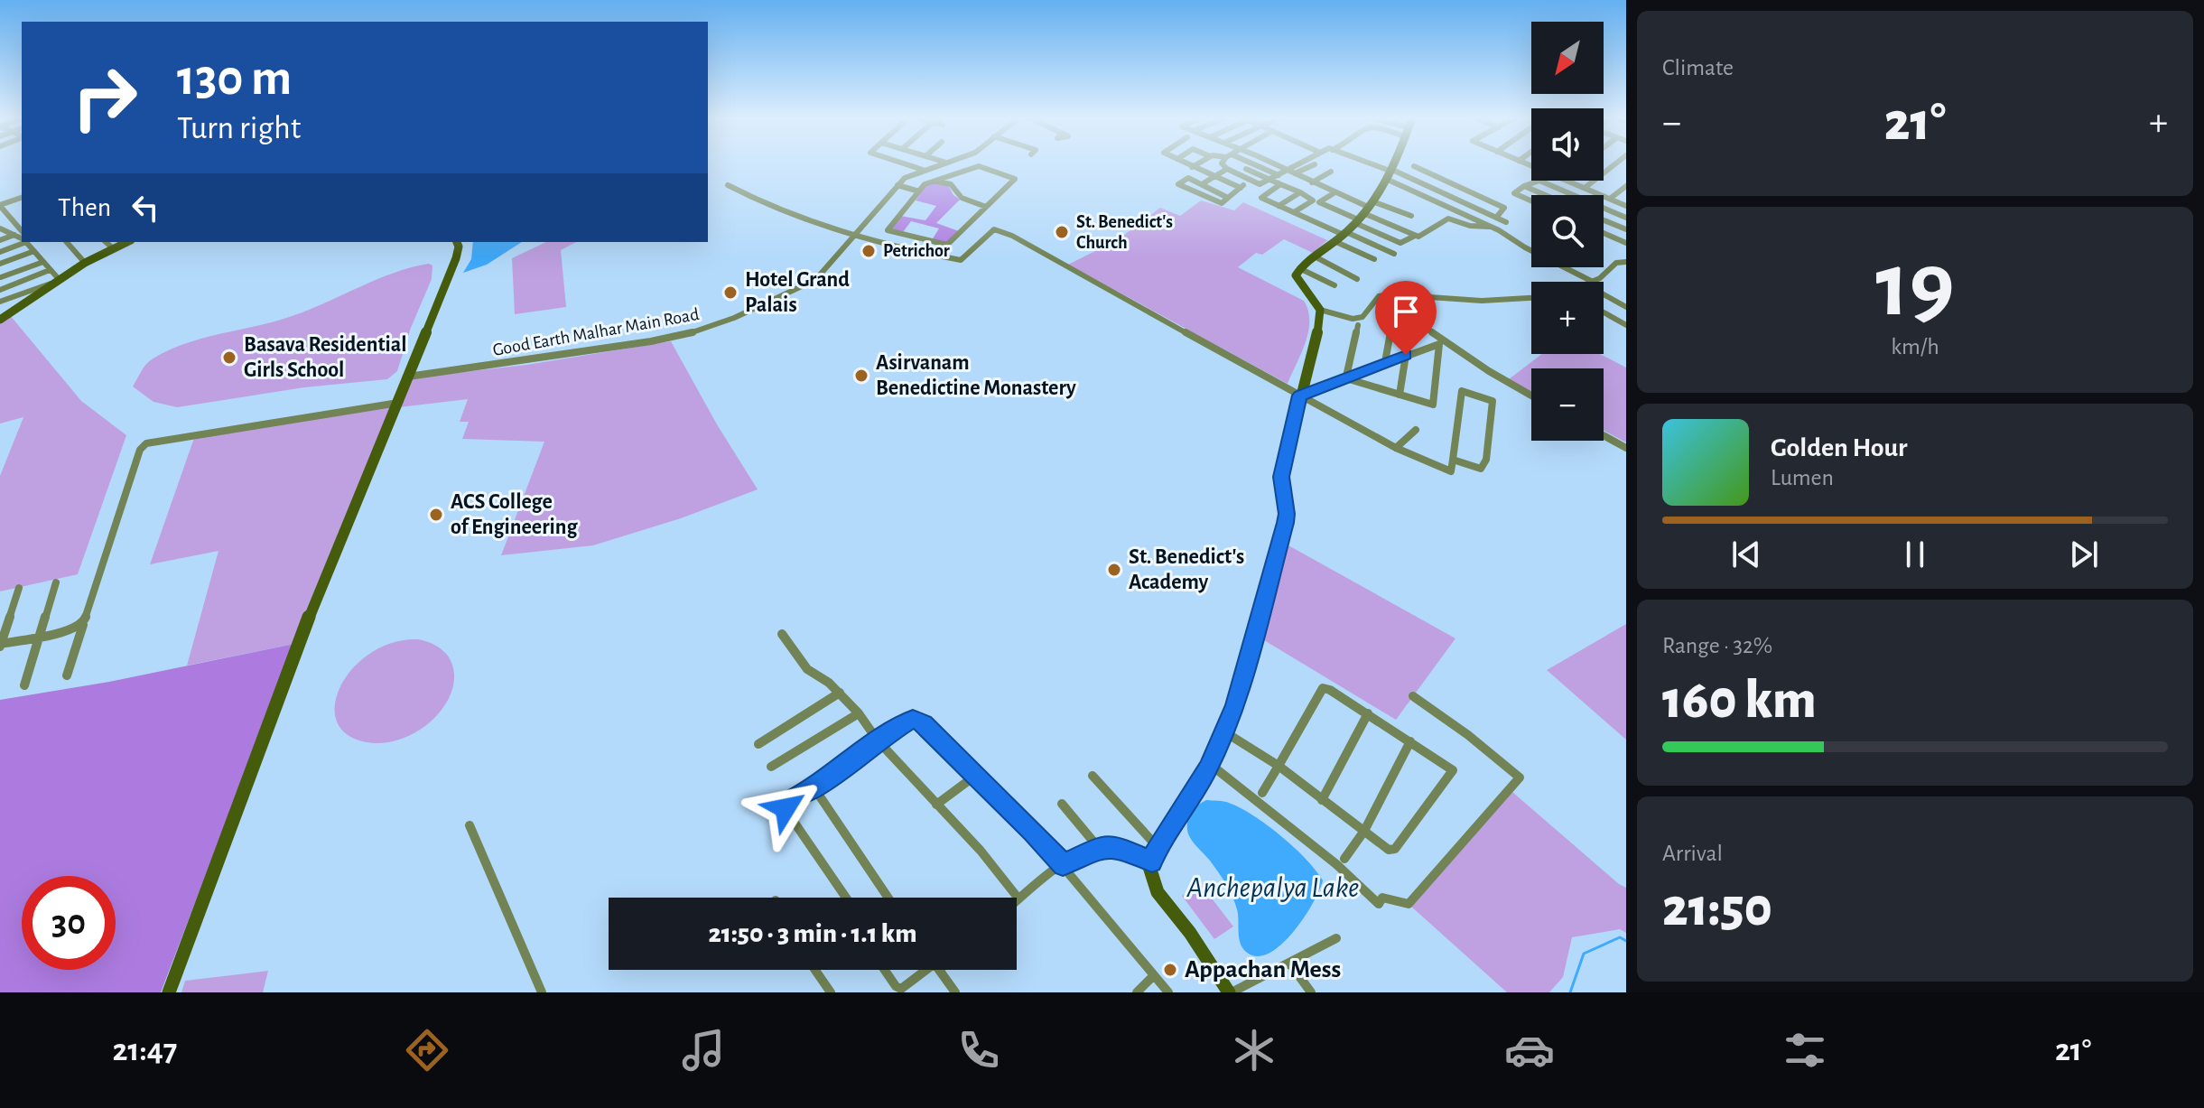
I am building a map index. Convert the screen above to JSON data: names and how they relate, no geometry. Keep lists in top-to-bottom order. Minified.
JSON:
{"streets":{"street":["Good Earth Malhar Main Road"]},"water":["Anchepalya Lake"],"places":["St. Benedict's Church","Petrichor","Hotel Grand Palais","Basava Residential Girls School","Asirvanam Benedictine Monastery","ACS College of Engineering","St. Benedict's Academy","Appachan Mess"],"north":"bottom left","page":{"tile":["Climate",["19","km/h"],["Range · 32%","160 km"],["Arrival","21:50"]],"map_buttons":["+","−"],"turn":["130 m","Turn right"],"heat":["−","21°","+"],"then":"Then","song":["Golden Hour","Lumen"],"limit":"30","trip":"21:50 · 3 min · 1.1 km","tabs":["21:47","21°"]}}
